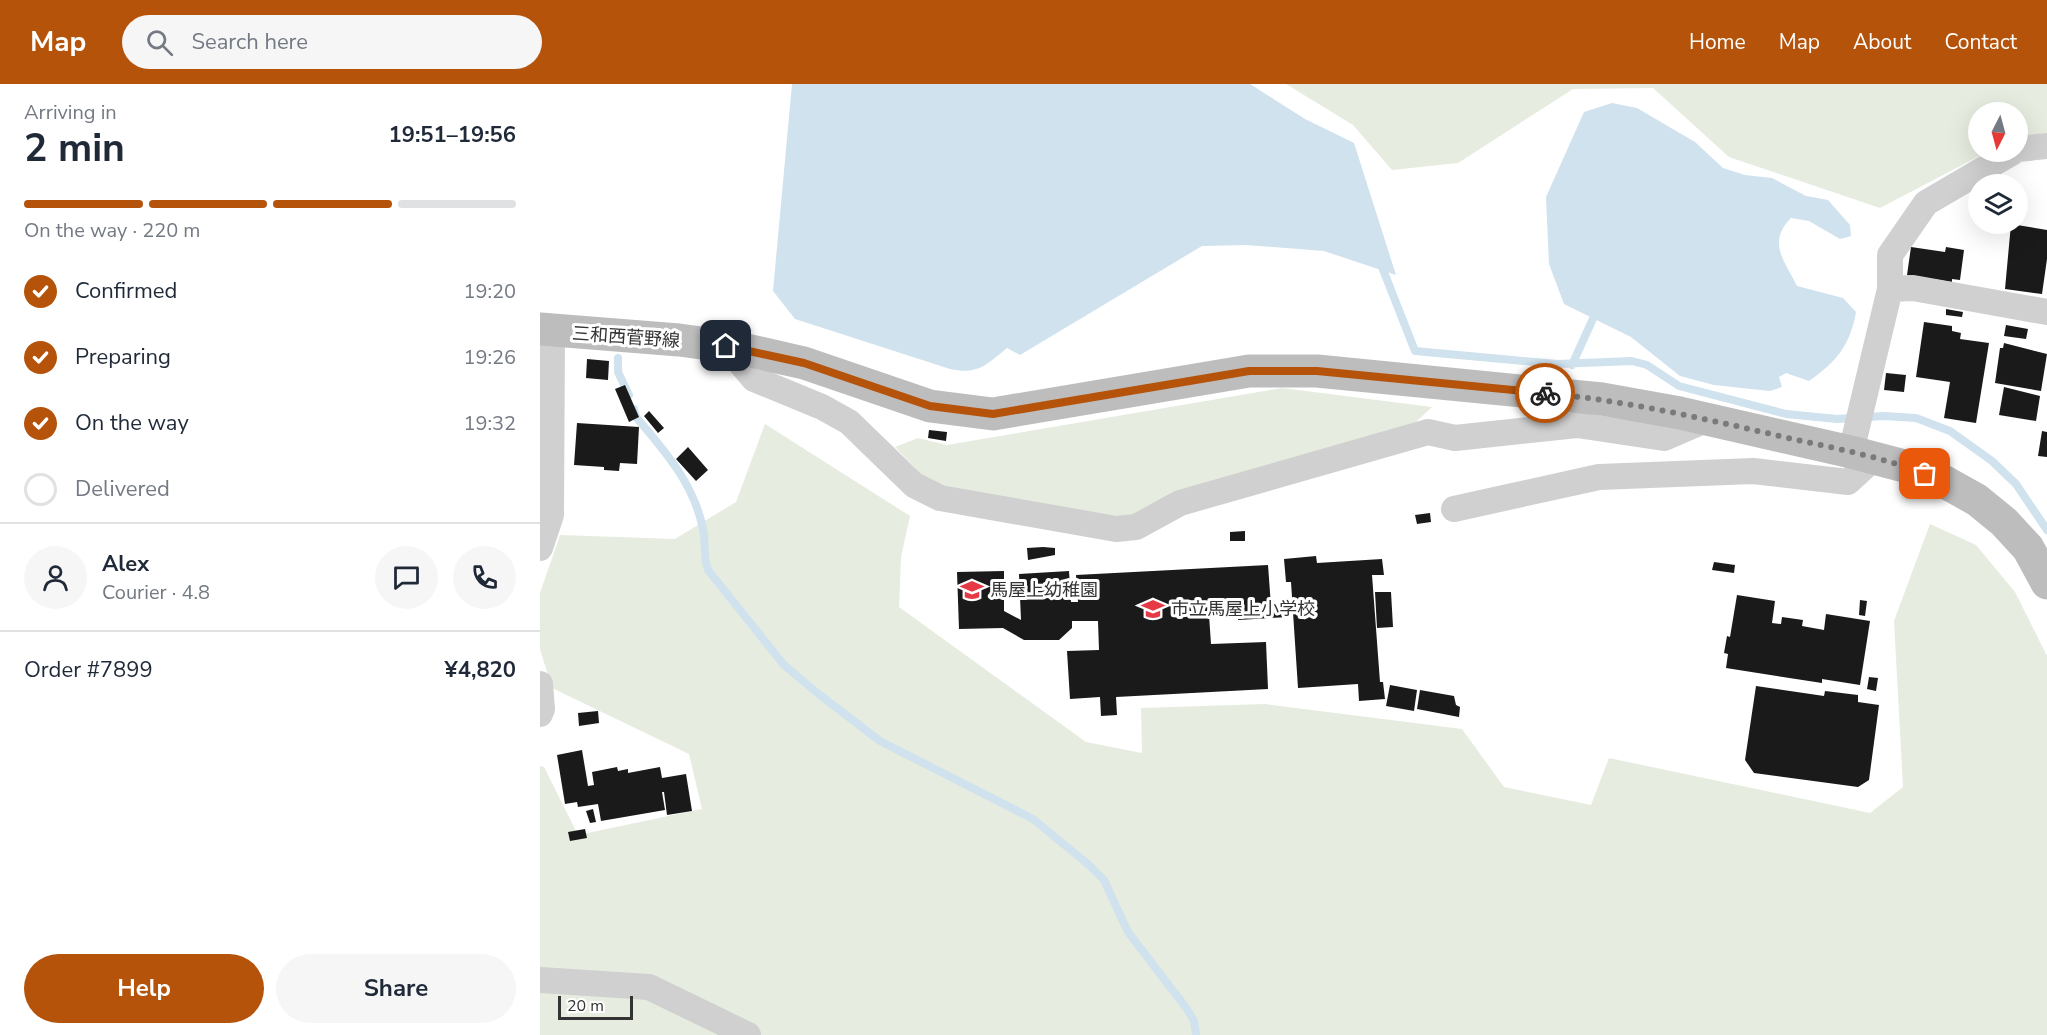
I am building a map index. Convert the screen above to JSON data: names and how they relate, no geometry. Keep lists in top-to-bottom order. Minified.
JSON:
{"streets":{"main road":["三和西菅野線"]},"places":{"school or university":["馬屋上幼稚園","市立馬屋上小学校"]},"scale_bar":"20 m","north":"bottom","page":{"header":"Map","search":"Search here","nav":["Home","Map","About","Contact"],"heading":["2 min","Arriving in","19:51–19:56"],"panel":["Alex","Courier · 4.8","Order #7899","¥4,820"],"bar":"On the way · 220 m","list":[["Confirmed","19:20"],["Preparing","19:26"],["On the way","19:32"],"Delivered"],"buttons":["Help","Share"],"scale":"20 m"}}
